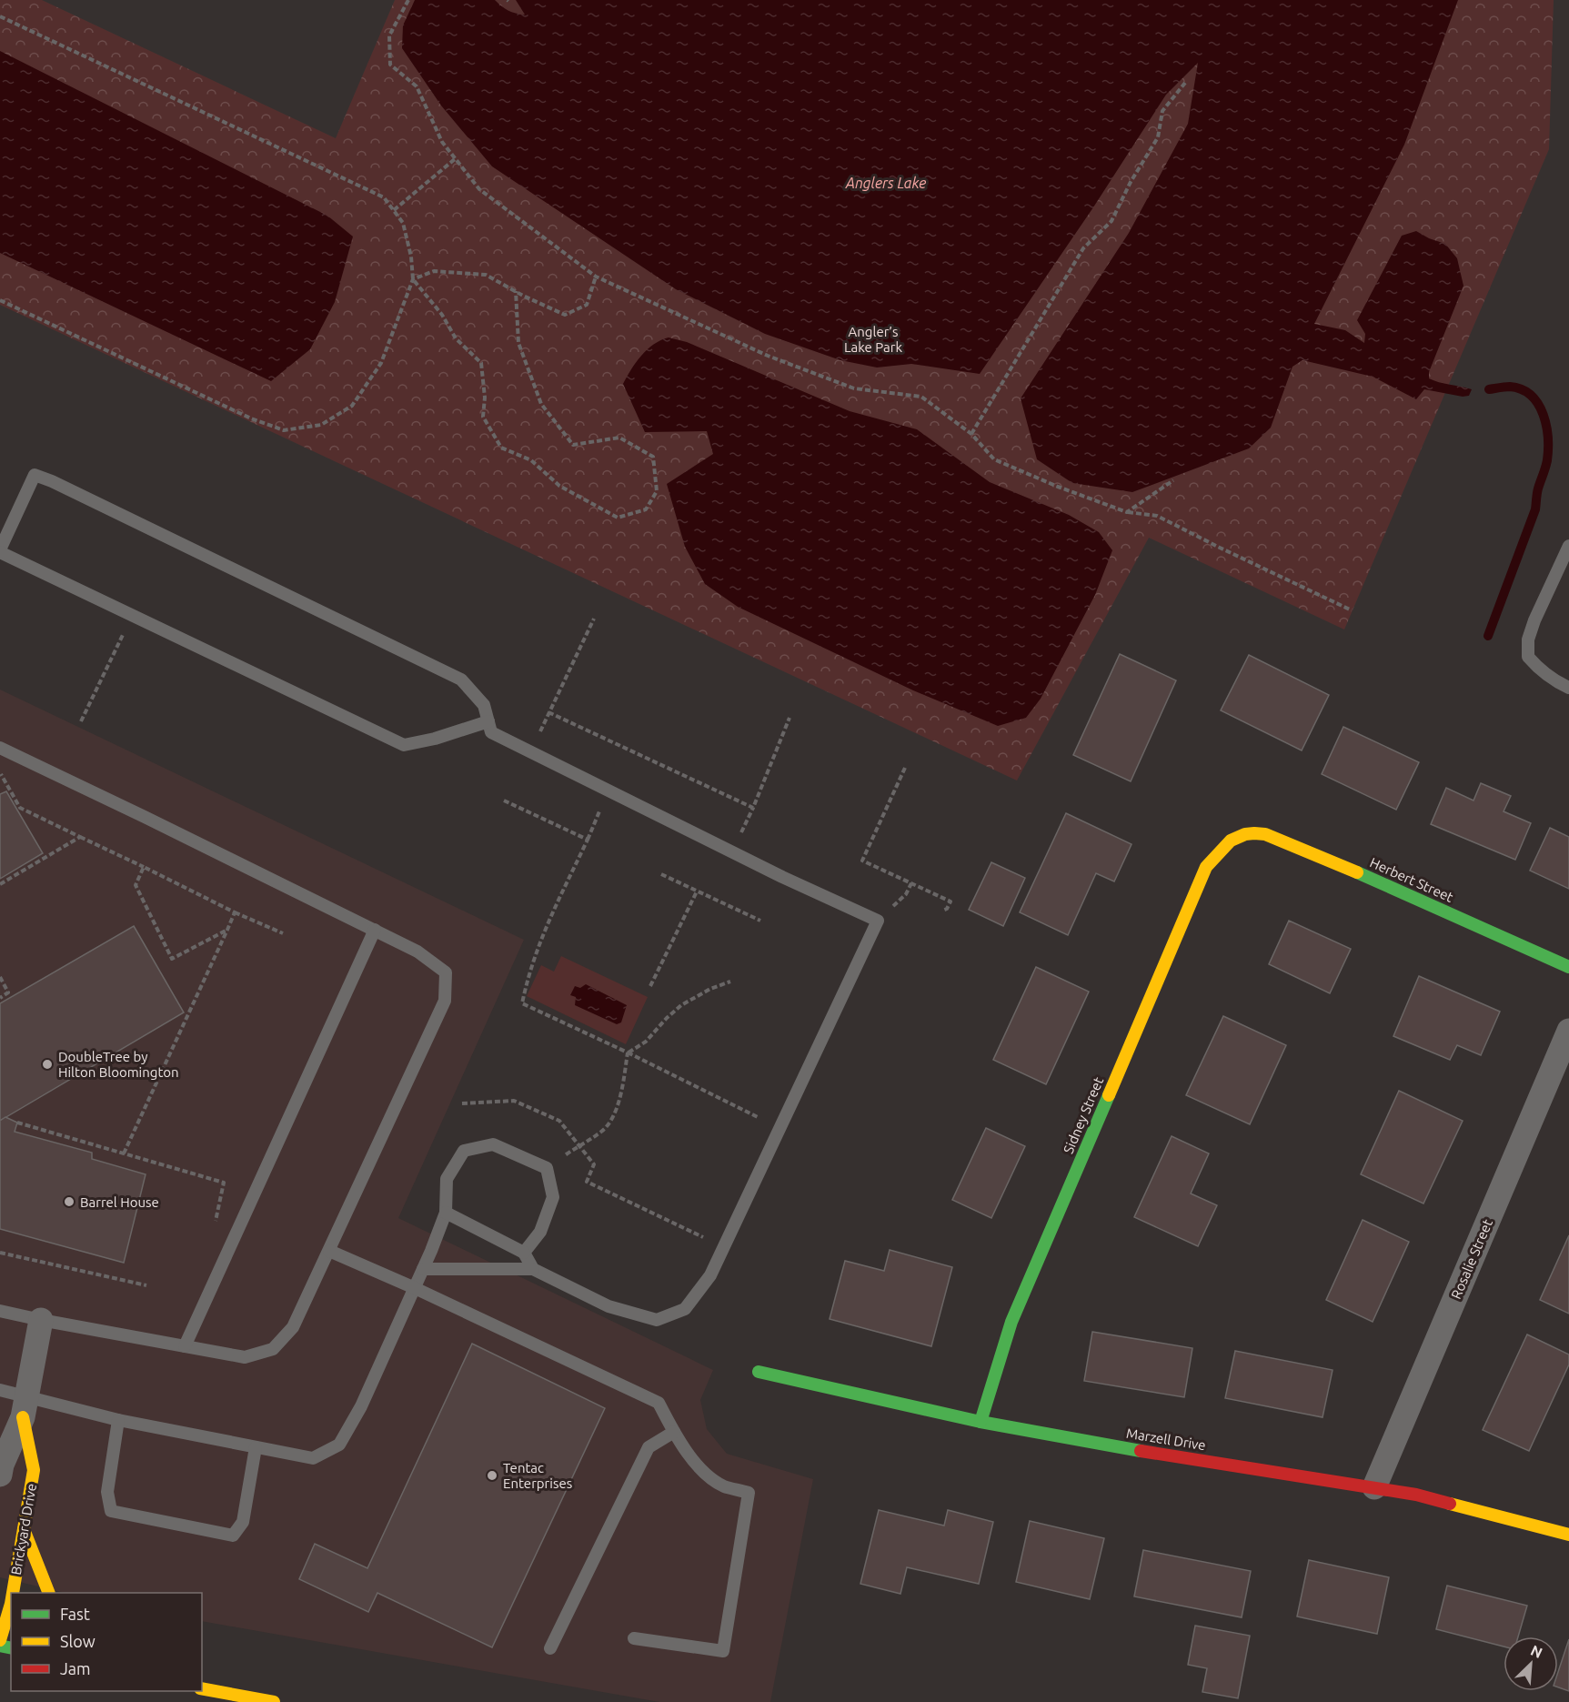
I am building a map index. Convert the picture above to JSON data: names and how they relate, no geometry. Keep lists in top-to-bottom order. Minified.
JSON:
{"streets":{"main road":["Herbert Street","Sidney Street","Marzell Drive","Brickyard Drive"],"street":["Rosalie Street"]},"crossings":[["Herbert Street","Sidney Street"],["Sidney Street","Marzell Drive"],["Rosalie Street","Marzell Drive"]],"water":["Anglers Lake"],"parks":["Angler’s Lake Park"],"places":["DoubleTree by Hilton Bloomington","Barrel House","Tentac Enterprises"],"legend":["Fast","Slow","Jam"],"north":"top right"}
